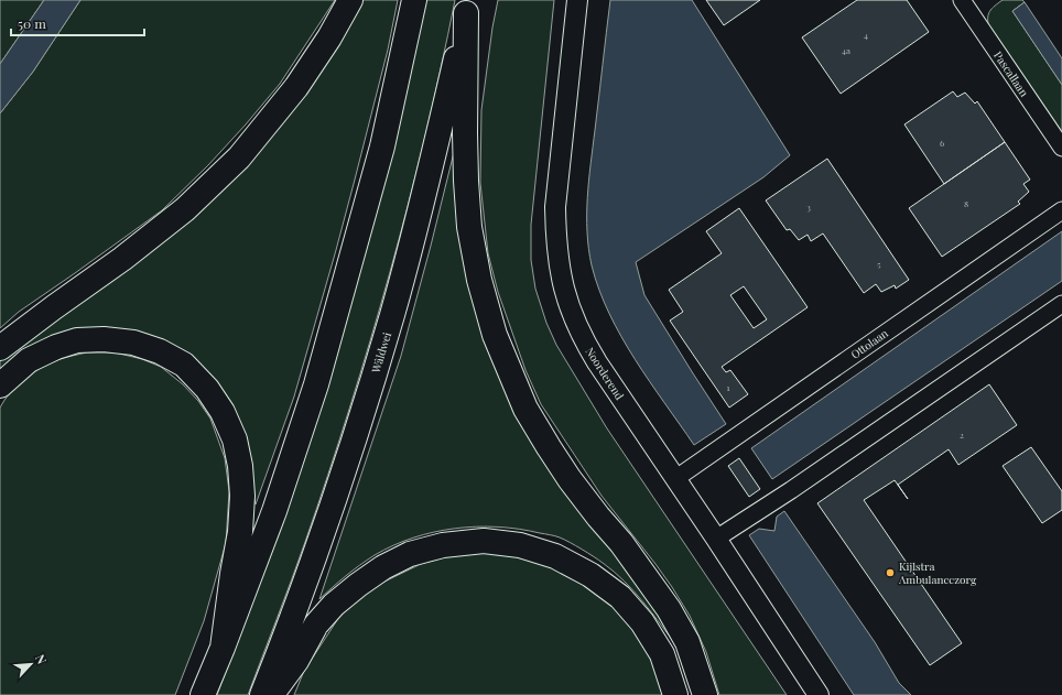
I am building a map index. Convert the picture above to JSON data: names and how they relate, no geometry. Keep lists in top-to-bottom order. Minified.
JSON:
{"streets":{"highway":["Wâldwei"],"street":["Pascallaan","Ottolaan","Noorderend"]},"crossings":[["Ottolaan","Noorderend"]],"places":["Kijlstra Ambulancezorg"],"house_numbers":["4","4a","6","8","3","5","1","2"],"scale_bar":"50 m","north":"top right"}
